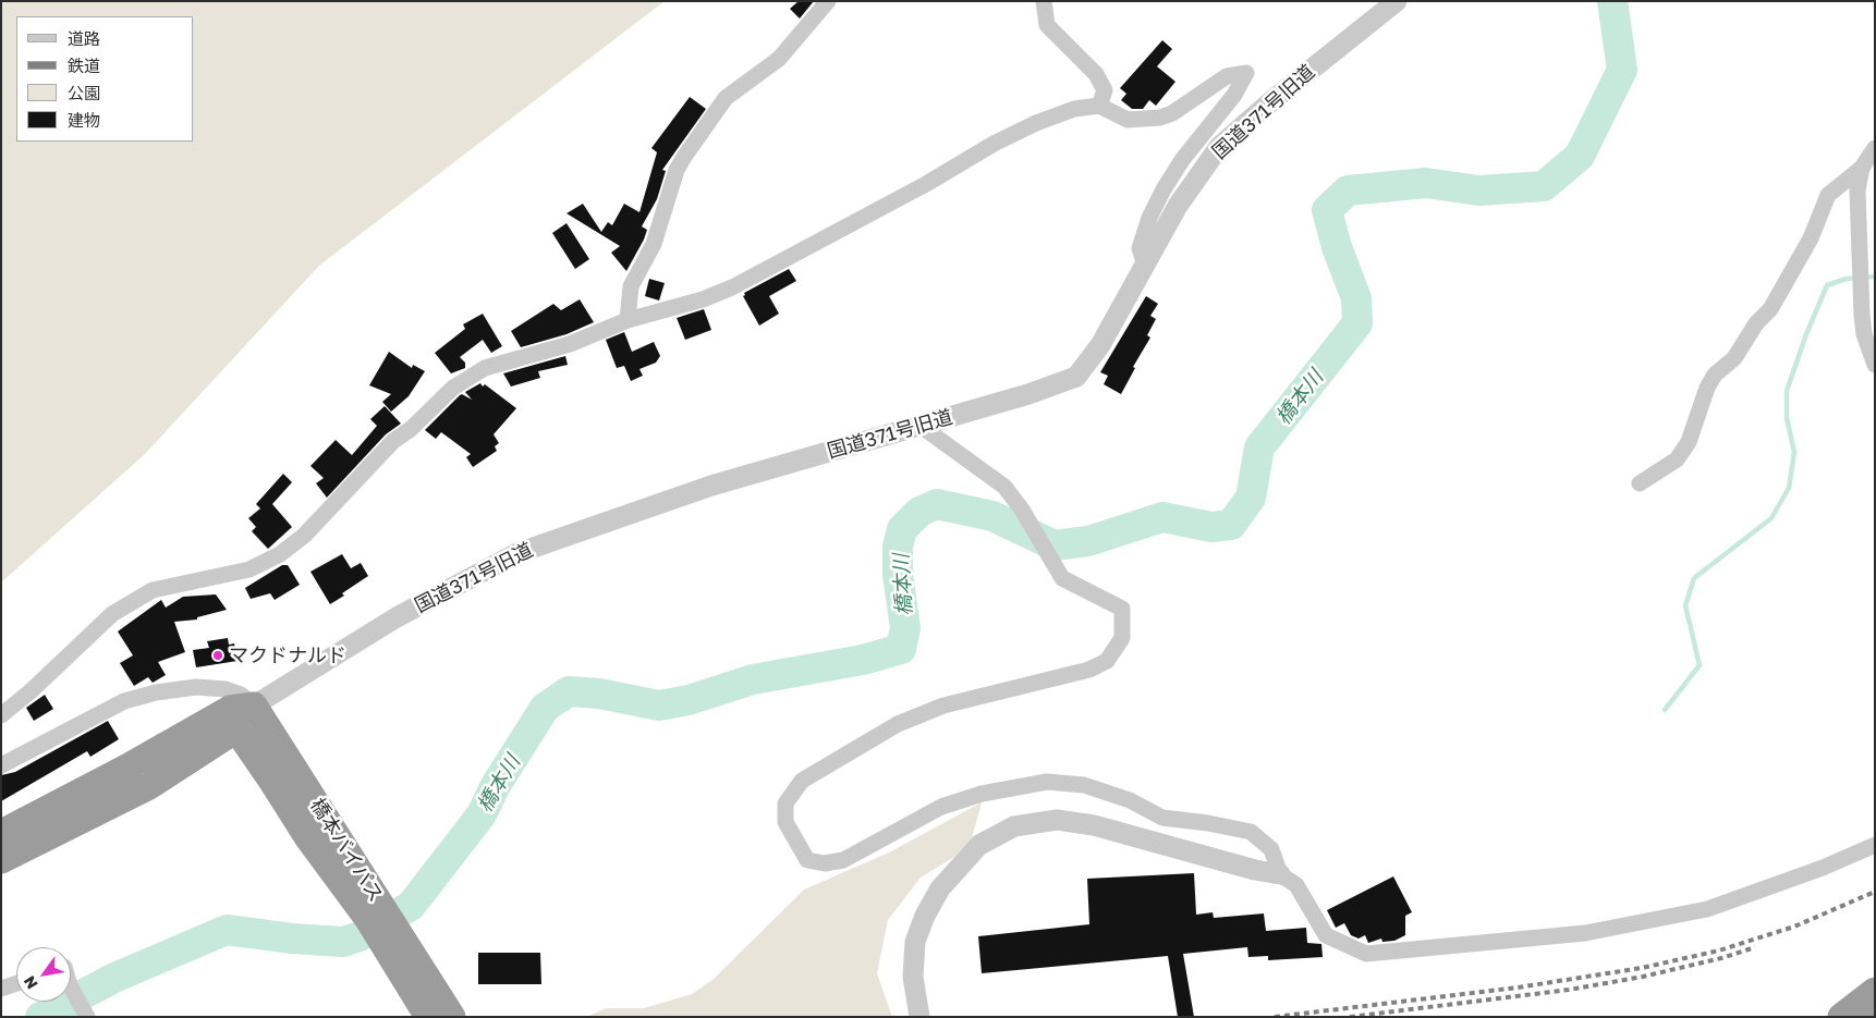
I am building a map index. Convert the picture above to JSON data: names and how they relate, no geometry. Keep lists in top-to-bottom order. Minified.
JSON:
{"streets":{"highway":["橋本バイパス"],"street":["国道371号旧道"]},"crossings":[["国道371号旧道","橋本バイパス"]],"water":["橋本川"],"places":["マクドナルド"],"legend":["道路","鉄道","公園","建物"],"north":"bottom left"}
